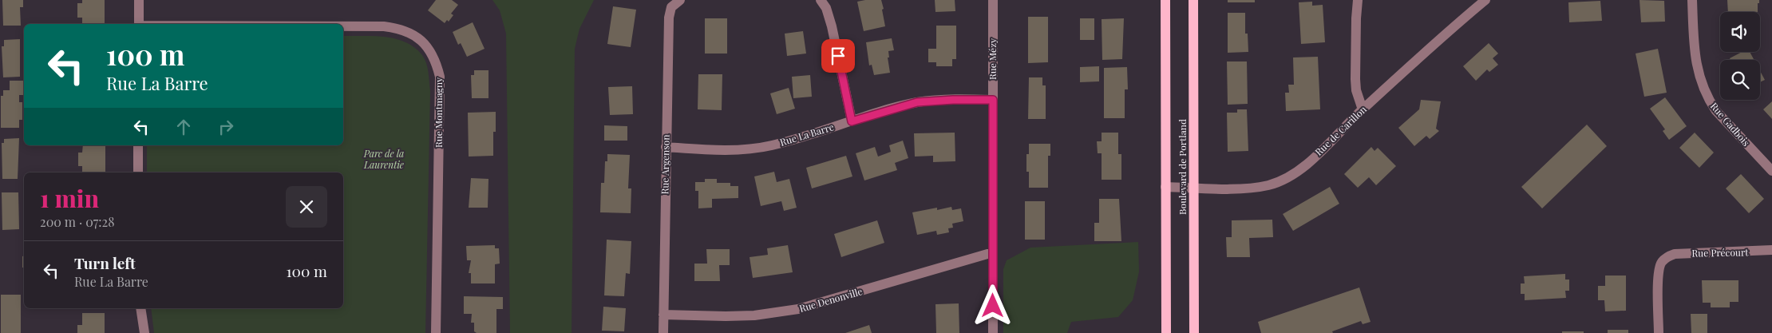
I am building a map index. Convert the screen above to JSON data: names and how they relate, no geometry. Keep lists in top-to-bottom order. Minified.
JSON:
{"streets":{"main road":["Boulevard de Portland"],"street":["Rue Mézy","Rue Montmagny","Rue Gadbois","Rue de Carillon","Rue La Barre","Rue Argenson","Rue Précourt","Rue Denonville"]},"crossings":[["Rue Mézy","Rue La Barre"],["Rue Mézy","Rue Denonville"],["Rue de Carillon","Boulevard de Portland"],["Rue La Barre","Rue Argenson"],["Rue Argenson","Rue Denonville"]],"parks":["Parc de la Laurentie"],"page":{"turn":["100 m","Rue La Barre"],"heading":["1 min","200 m · 07:28"],"list":[{"name":"Turn left","note":"Rue La Barre","value":"100 m"}]}}
